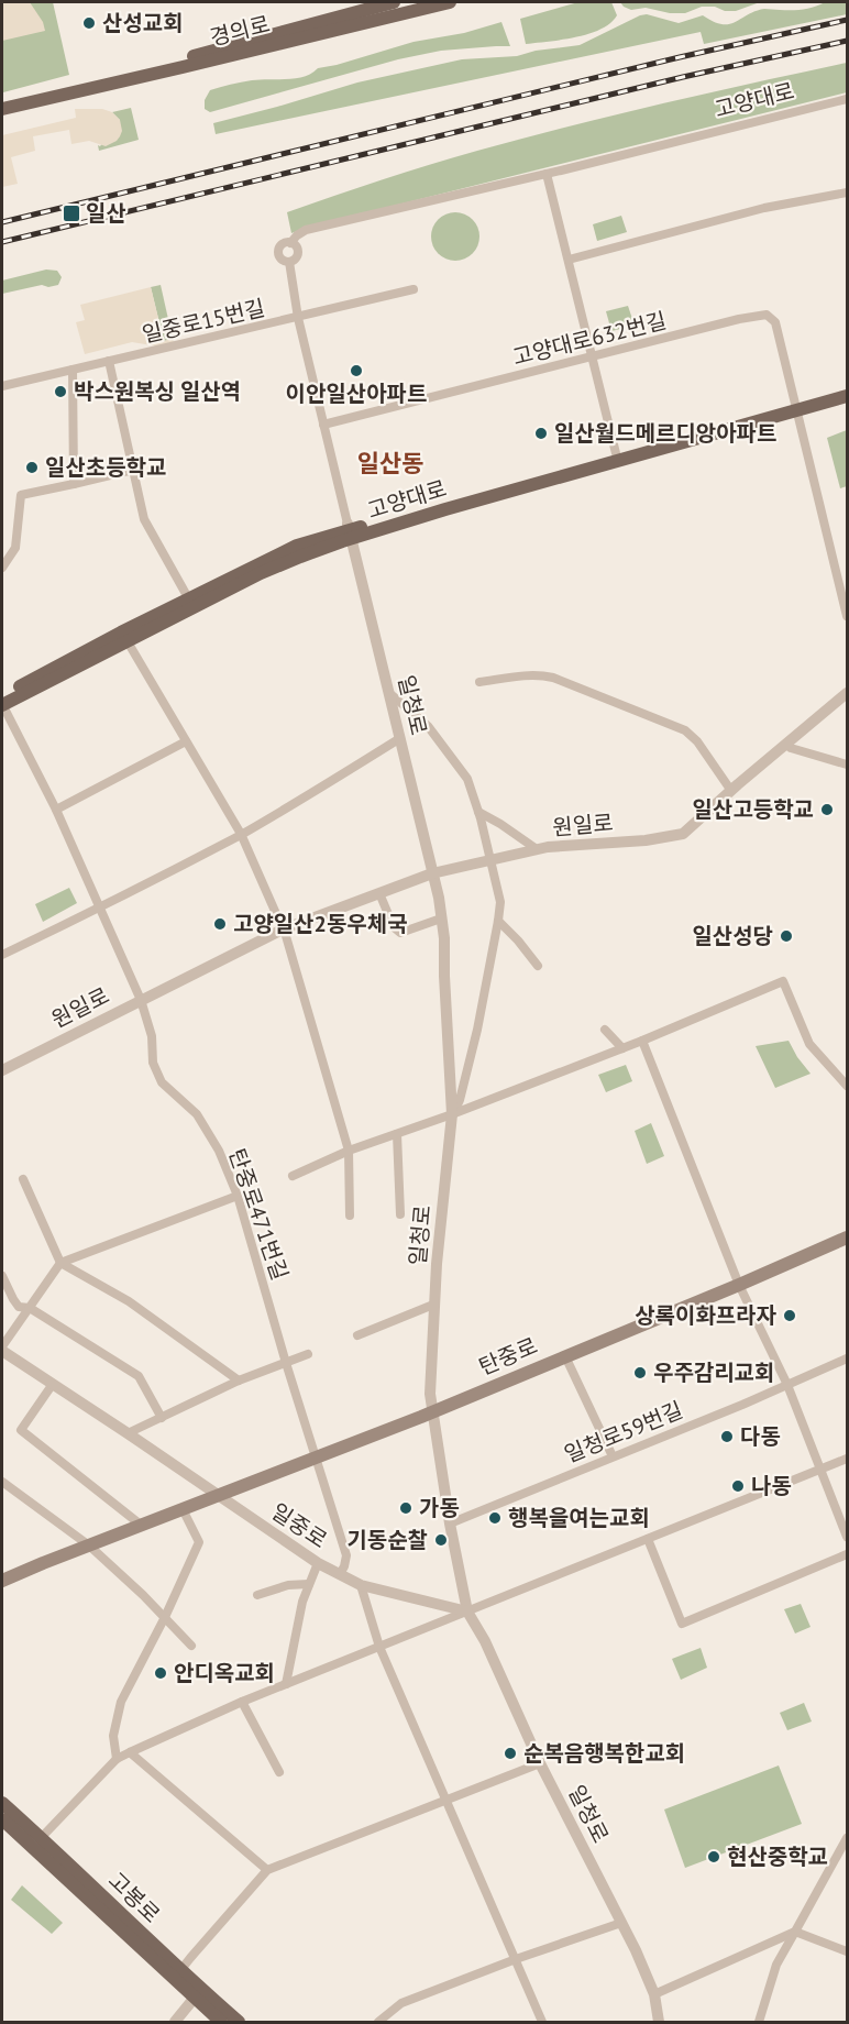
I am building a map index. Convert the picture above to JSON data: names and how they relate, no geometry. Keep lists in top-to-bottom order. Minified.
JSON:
{"streets":{"main road":["경의로","고양대로","탄중로","고봉로"],"street":["일중로15번길","고양대로632번길","일청로","원일로","탄중로471번길","일청로59번길","일중로"]},"crossings":[["고양대로","일중로15번길"],["고양대로","고양대로632번길"],["고양대로","일청로"],["고양대로","탄중로471번길"],["일청로","원일로"],["일청로","탄중로"],["일청로","일청로59번길"],["일청로","일중로"],["원일로","탄중로471번길"],["탄중로471번길","탄중로"],["탄중로471번길","일중로"],["탄중로","일중로"]],"districts":["일산동"],"places":{"other":["산성교회","이안일산아파트","박스원복싱 일산역","일산월드메르디앙아파트","일산초등학교","일산고등학교","고양일산2동우체국","일산성당","상록이화프라자","우주감리교회","다동","나동","가동","행복을여는교회","기동순찰","안디옥교회","순복음행복한교회","현산중학교"],"transit":["일산"]}}
